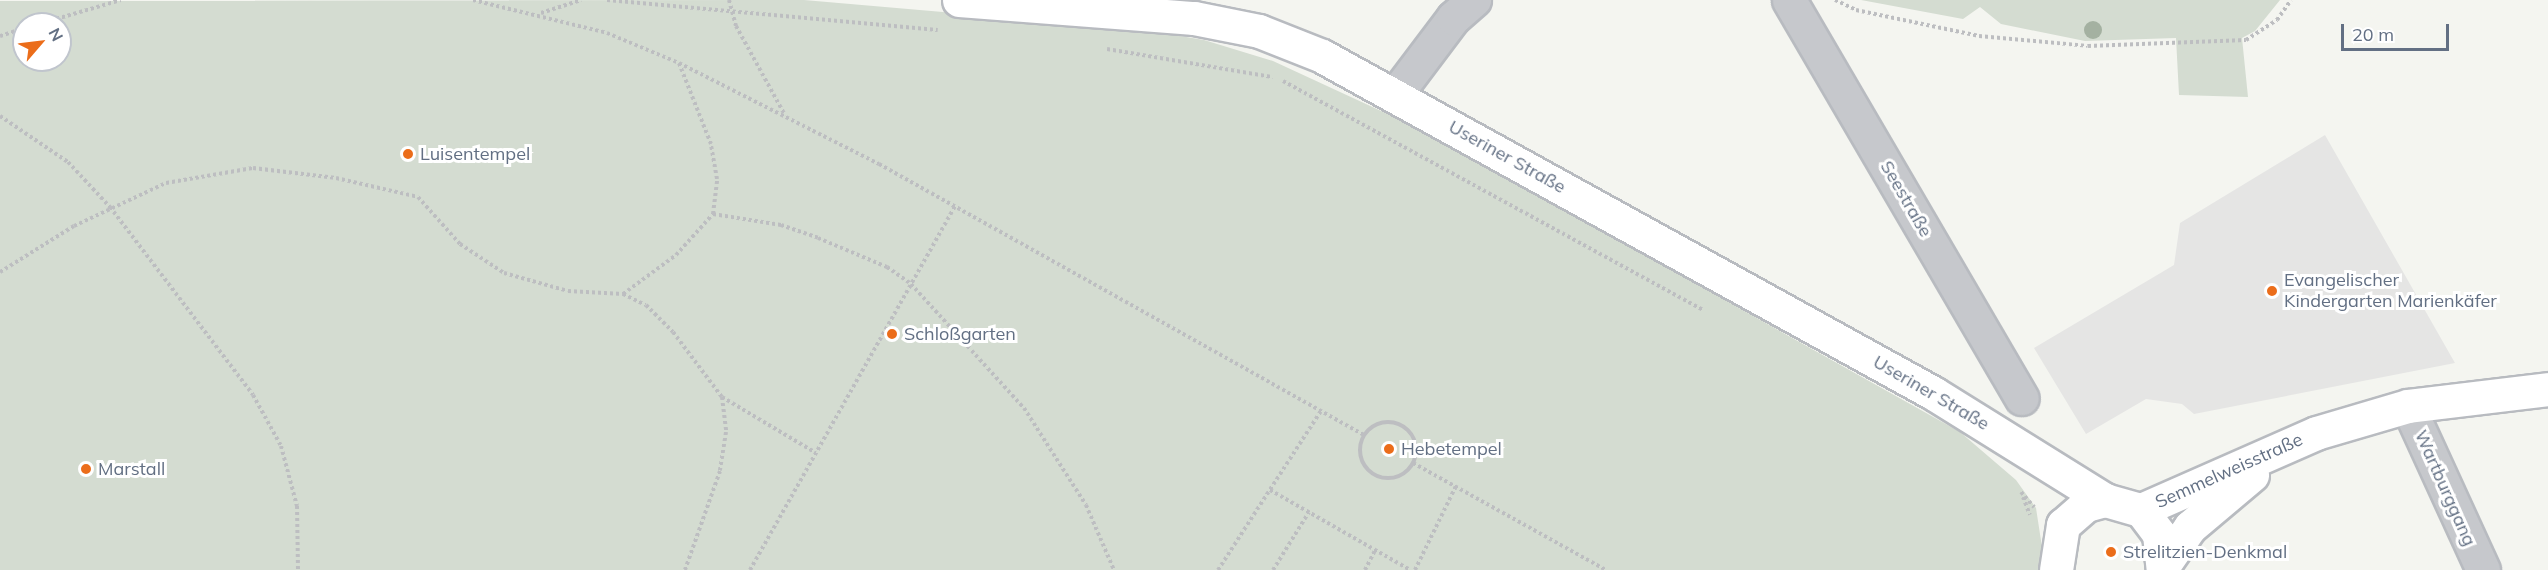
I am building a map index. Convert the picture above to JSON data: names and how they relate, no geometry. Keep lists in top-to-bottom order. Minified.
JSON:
{"streets":{"main road":["Useriner Straße","Semmelweisstraße"],"street":["Seestraße","Wartburggang"]},"crossings":[["Useriner Straße","Semmelweisstraße"],["Semmelweisstraße","Wartburggang"]],"places":["Luisentempel","Evangelischer Kindergarten Marienkäfer","Schloßgarten","Hebetempel","Marstall","Strelitzien-Denkmal"],"scale_bar":"20 m","north":"top right"}
